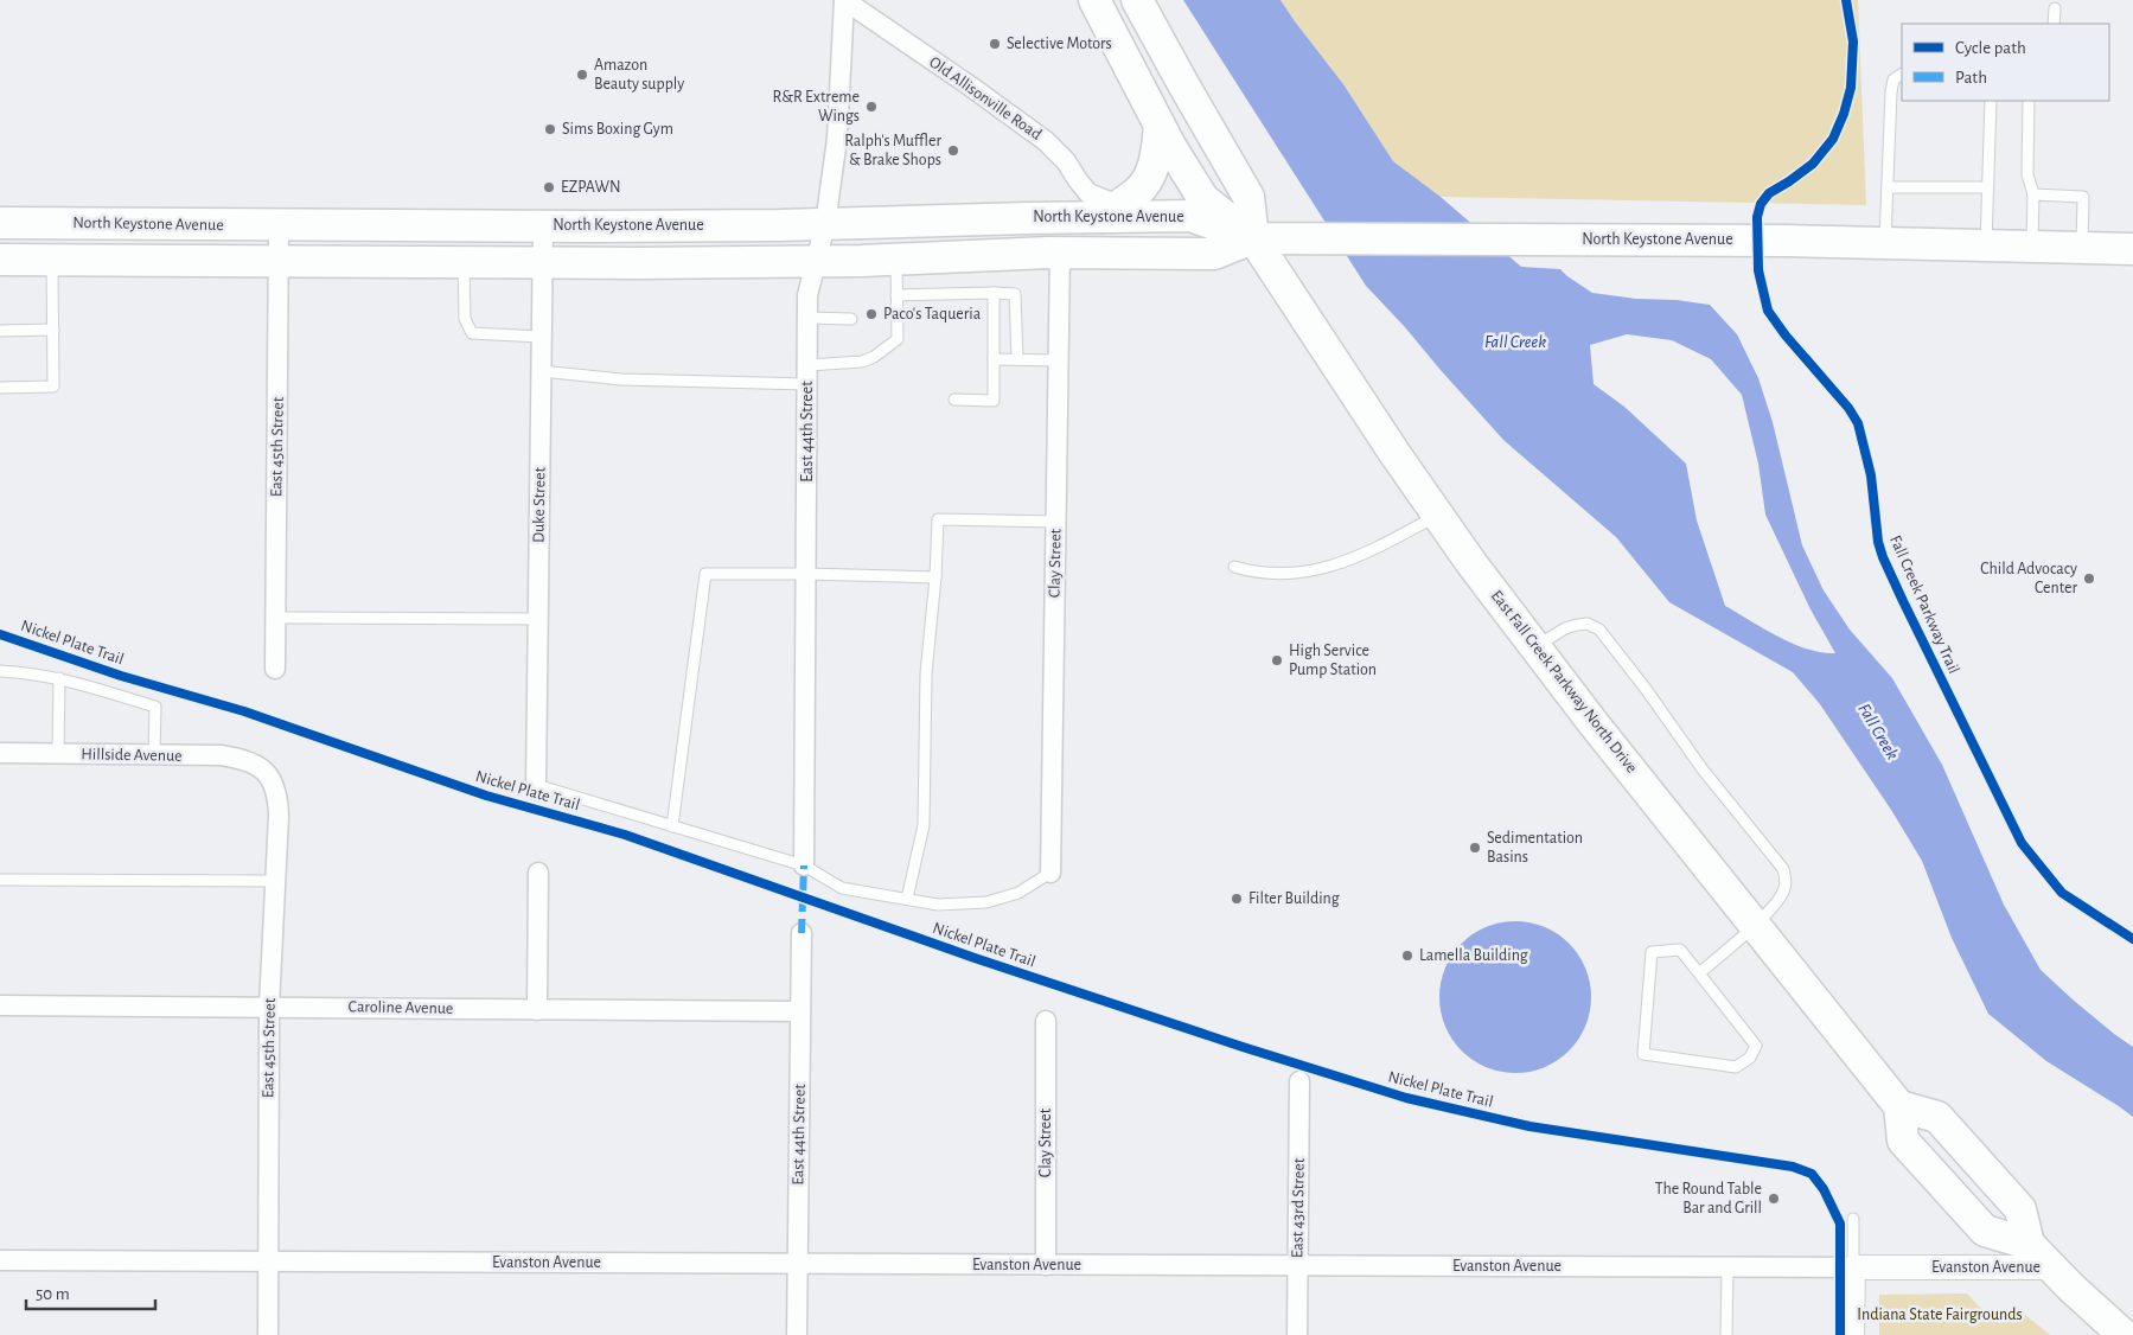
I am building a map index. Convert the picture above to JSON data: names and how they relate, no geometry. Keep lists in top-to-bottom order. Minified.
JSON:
{"streets":{"main road":["North Keystone Avenue","East Fall Creek Parkway North Drive"],"street":["Old Allisonville Road","East 44th Street","East 45th Street","Duke Street","Clay Street","Hillside Avenue","Caroline Avenue","East 43rd Street","Evanston Avenue"],"cycle path":["Fall Creek Parkway Trail","Nickel Plate Trail"]},"crossings":[["Old Allisonville Road","North Keystone Avenue"],["Old Allisonville Road","East 44th Street"],["North Keystone Avenue","East 44th Street"],["North Keystone Avenue","East 45th Street"],["North Keystone Avenue","Duke Street"],["North Keystone Avenue","Clay Street"],["North Keystone Avenue","East Fall Creek Parkway North Drive"],["East 44th Street","Caroline Avenue"],["East 44th Street","Evanston Avenue"],["East 45th Street","Hillside Avenue"],["East 45th Street","Caroline Avenue"],["East 45th Street","Evanston Avenue"],["Clay Street","Evanston Avenue"],["East 43rd Street","Evanston Avenue"]],"water":["Fall Creek"],"parks":["Indiana State Fairgrounds"],"places":["Selective Motors","Amazon Beauty supply","R&R Extreme Wings","Sims Boxing Gym","Ralph's Muffler & Brake Shops","EZPAWN","Paco's Taqueria","Child Advocacy Center","High Service Pump Station","Sedimentation Basins","Filter Building","Lamella Building","The Round Table Bar and Grill"],"legend":["Cycle path","Path"],"scale_bar":"50 m"}
